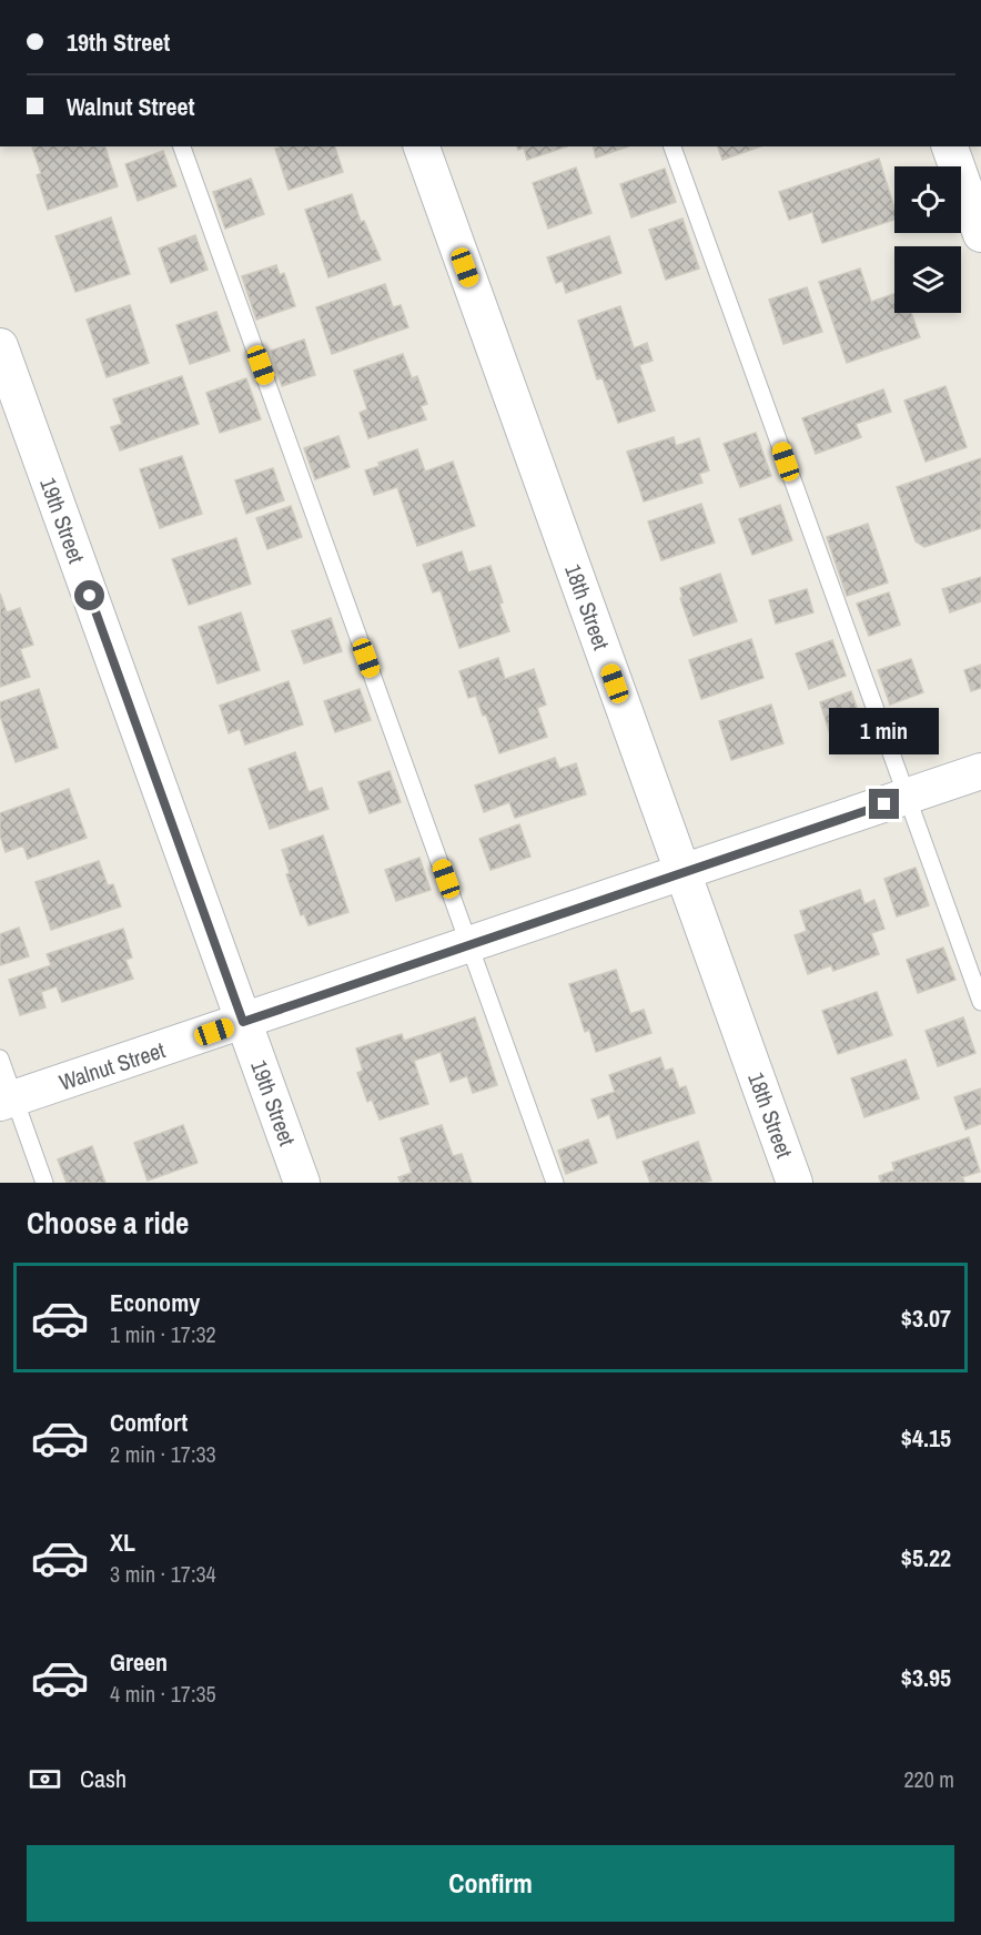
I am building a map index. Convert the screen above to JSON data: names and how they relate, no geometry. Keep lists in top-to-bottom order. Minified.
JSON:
{"streets":{"street":["19th Street","18th Street","Walnut Street"]},"crossings":[["19th Street","Walnut Street"],["18th Street","Walnut Street"]],"page":{"banner":["19th Street","Walnut Street"],"bubble":"1 min","heading":"Choose a ride","list":[{"name":"Economy","note":"1 min · 17:32","value":"$3.07"},{"name":"Comfort","note":"2 min · 17:33","value":"$4.15"},{"name":"XL","note":"3 min · 17:34","value":"$5.22"},{"name":"Green","note":"4 min · 17:35","value":"$3.95"}],"pay":["Cash","220 m"],"buttons":"Confirm"}}
